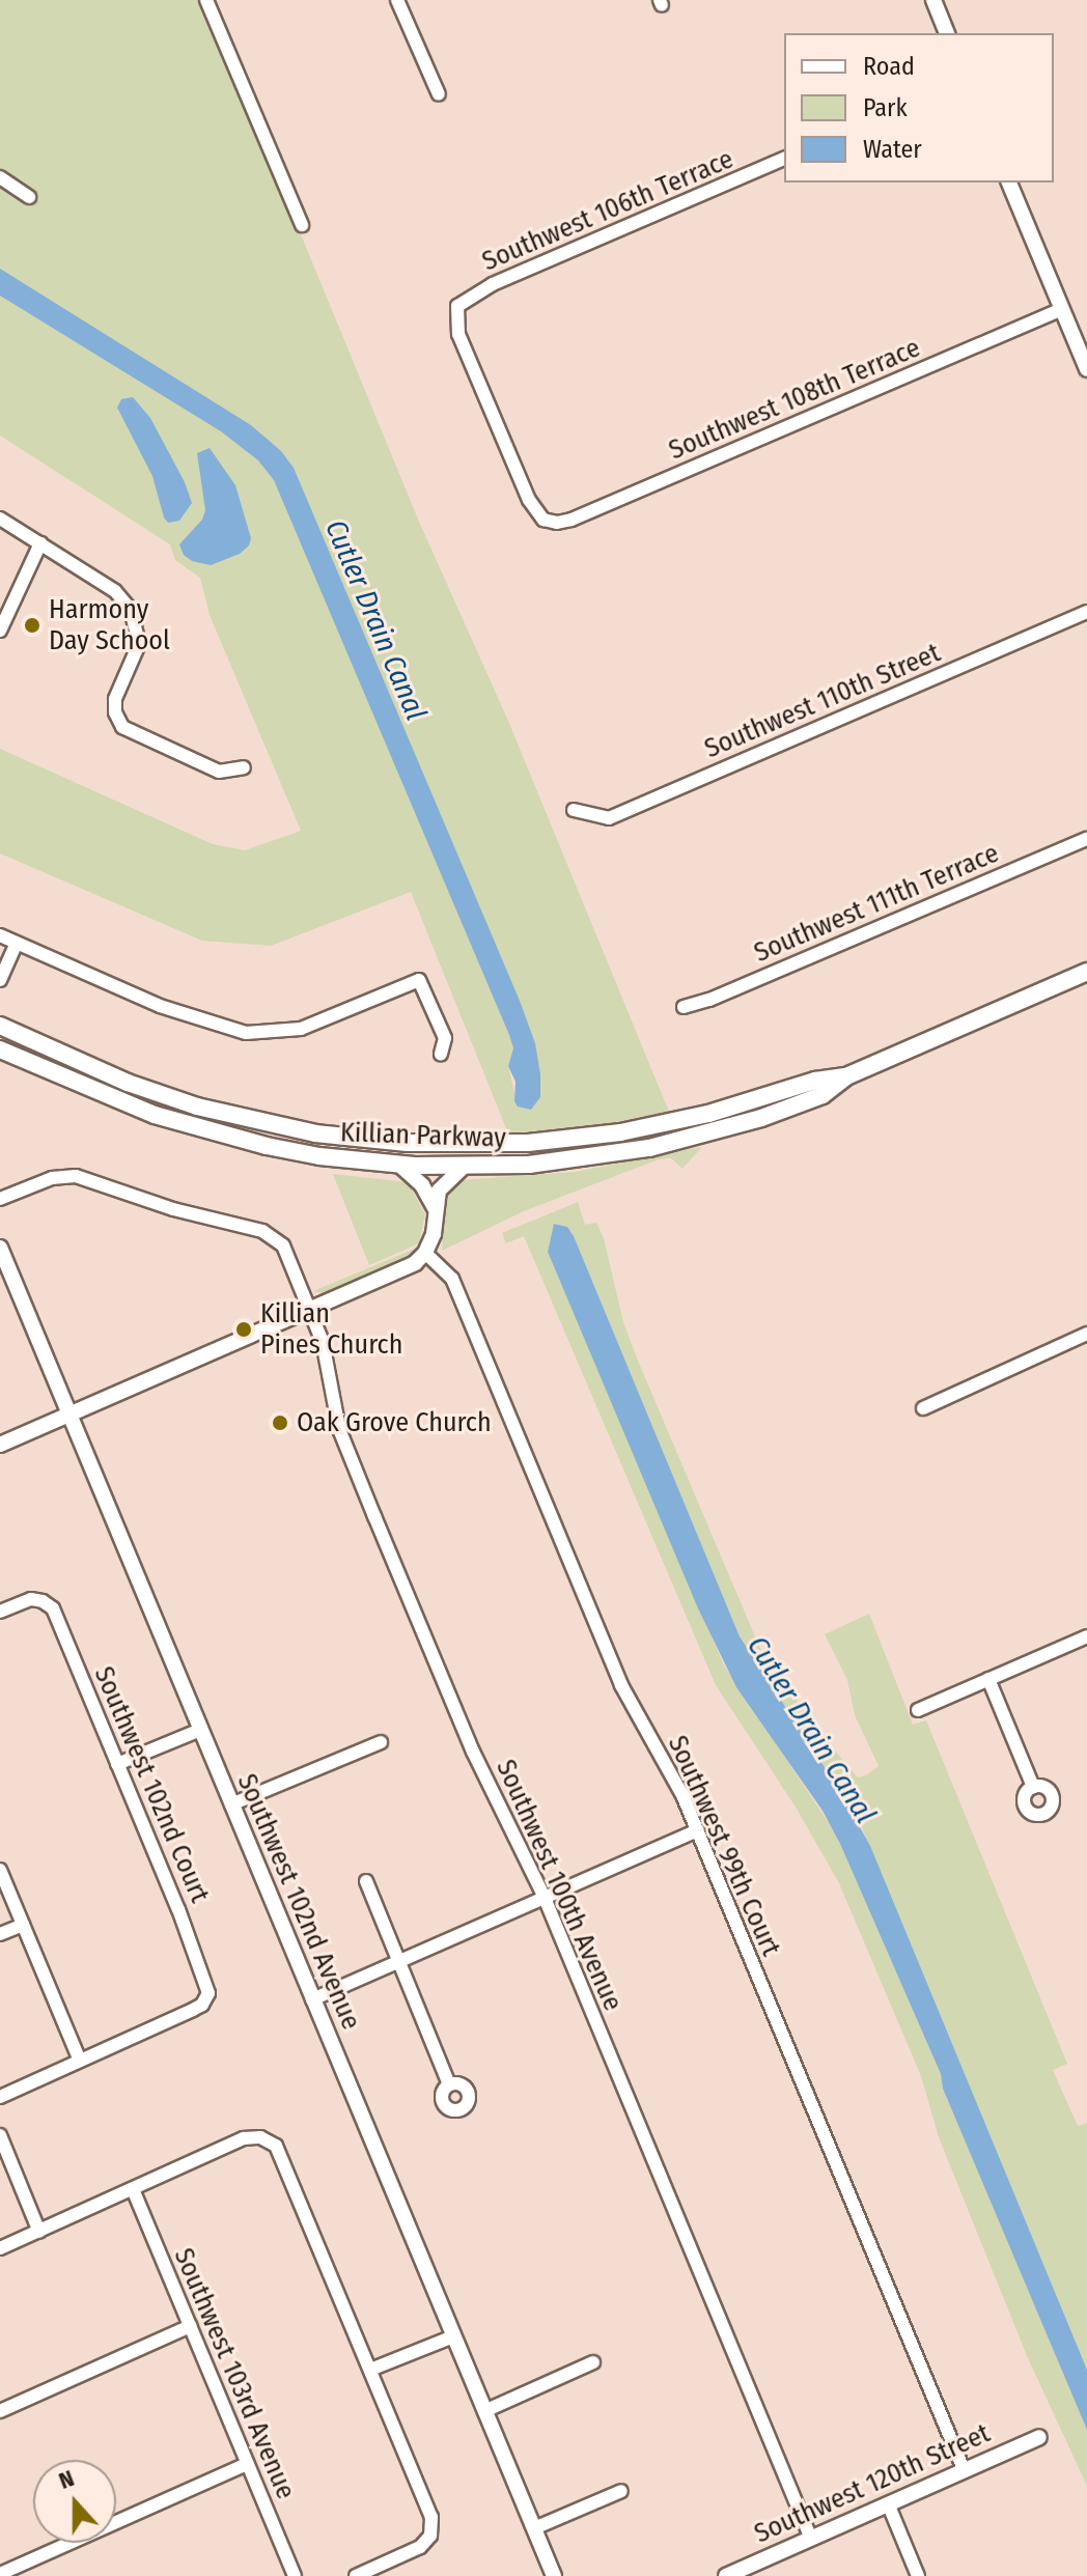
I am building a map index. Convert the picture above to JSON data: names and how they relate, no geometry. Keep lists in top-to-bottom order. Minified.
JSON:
{"streets":{"main road":["Killian Parkway"],"street":["Southwest 106th Terrace","Southwest 108th Terrace","Southwest 110th Street","Southwest 111th Terrace","Southwest 102nd Court","Southwest 99th Court","Southwest 100th Avenue","Southwest 102nd Avenue","Southwest 103rd Avenue","Southwest 120th Street"]},"crossings":[["Southwest 106th Terrace","Southwest 108th Terrace"],["Southwest 99th Court","Southwest 120th Street"],["Southwest 100th Avenue","Southwest 120th Street"]],"water":["Cutler Drain Canal"],"places":["Harmony Day School","Killian Pines Church","Oak Grove Church"],"legend":["Road","Park","Water"],"north":"top"}
